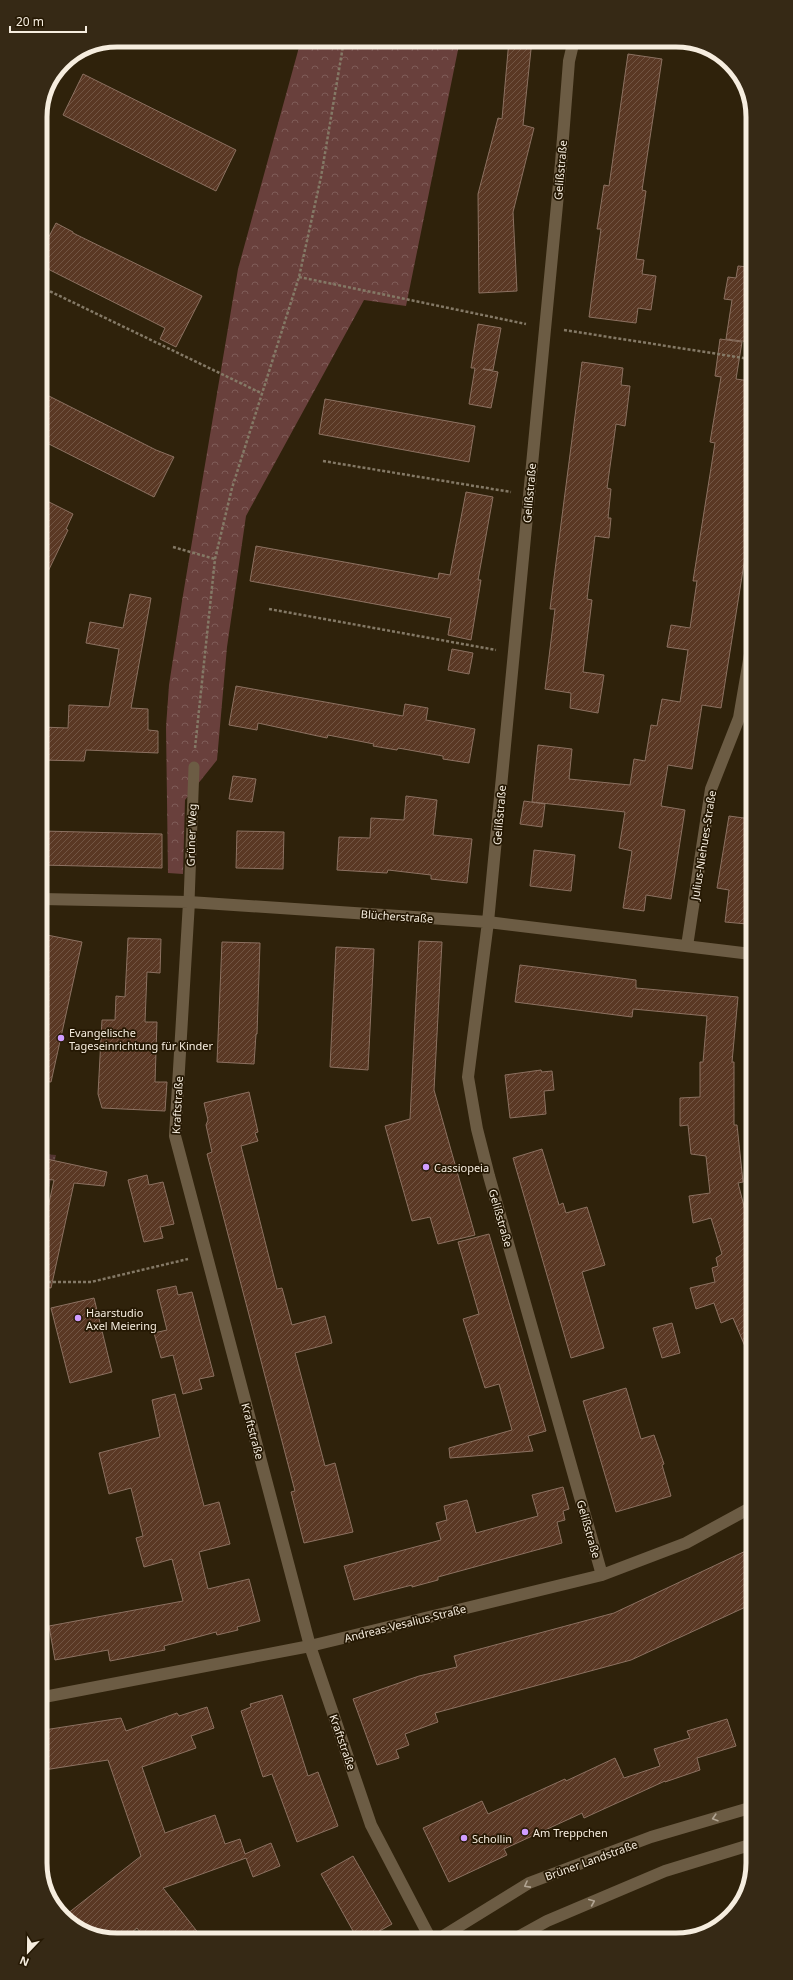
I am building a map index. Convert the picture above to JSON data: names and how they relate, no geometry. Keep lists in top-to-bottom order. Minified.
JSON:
{"streets":{"street":["Gelißstraße","Julius-Niehues-Straße","Blücherstraße","Kraftstraße","Andreas-Vesalius-Straße","Brüner Landstraße"],"lane":["Grüner Weg"]},"crossings":[["Gelißstraße","Blücherstraße"],["Gelißstraße","Andreas-Vesalius-Straße"],["Grüner Weg","Blücherstraße"],["Grüner Weg","Kraftstraße"],["Julius-Niehues-Straße","Blücherstraße"],["Blücherstraße","Kraftstraße"],["Kraftstraße","Andreas-Vesalius-Straße"]],"places":["Evangelische Tageseinrichtung für Kinder","Cassiopeia","Haarstudio Axel Meiering","Am Treppchen","Schollin"],"scale_bar":"20 m","north":"bottom"}
